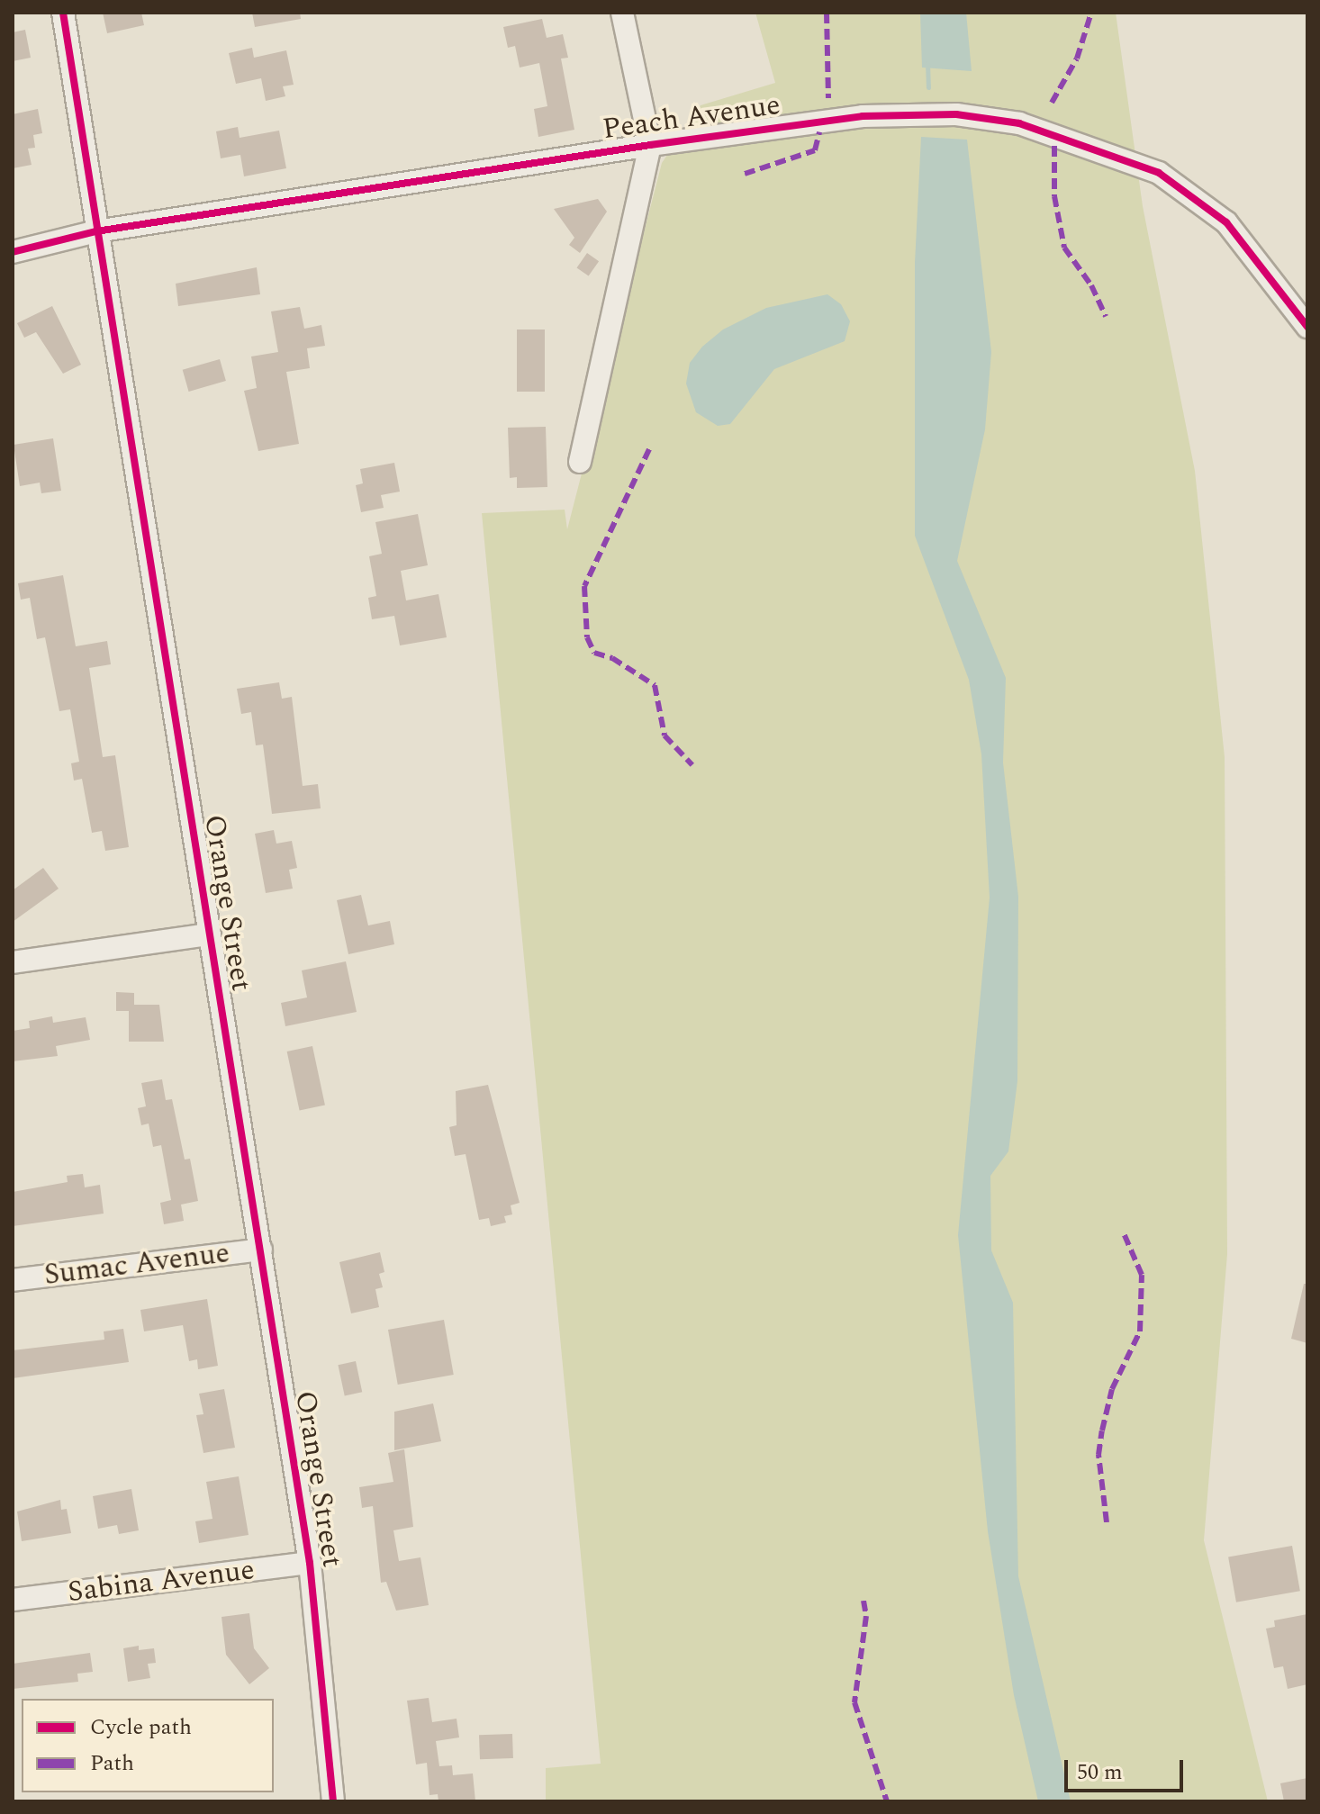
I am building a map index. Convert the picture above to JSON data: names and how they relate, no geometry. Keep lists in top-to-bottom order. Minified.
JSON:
{"streets":{"street":["Peach Avenue","Orange Street","Sumac Avenue","Sabina Avenue"]},"crossings":[["Peach Avenue","Orange Street"],["Orange Street","Sumac Avenue"],["Orange Street","Sabina Avenue"]],"legend":["Cycle path","Path"],"scale_bar":"50 m"}
